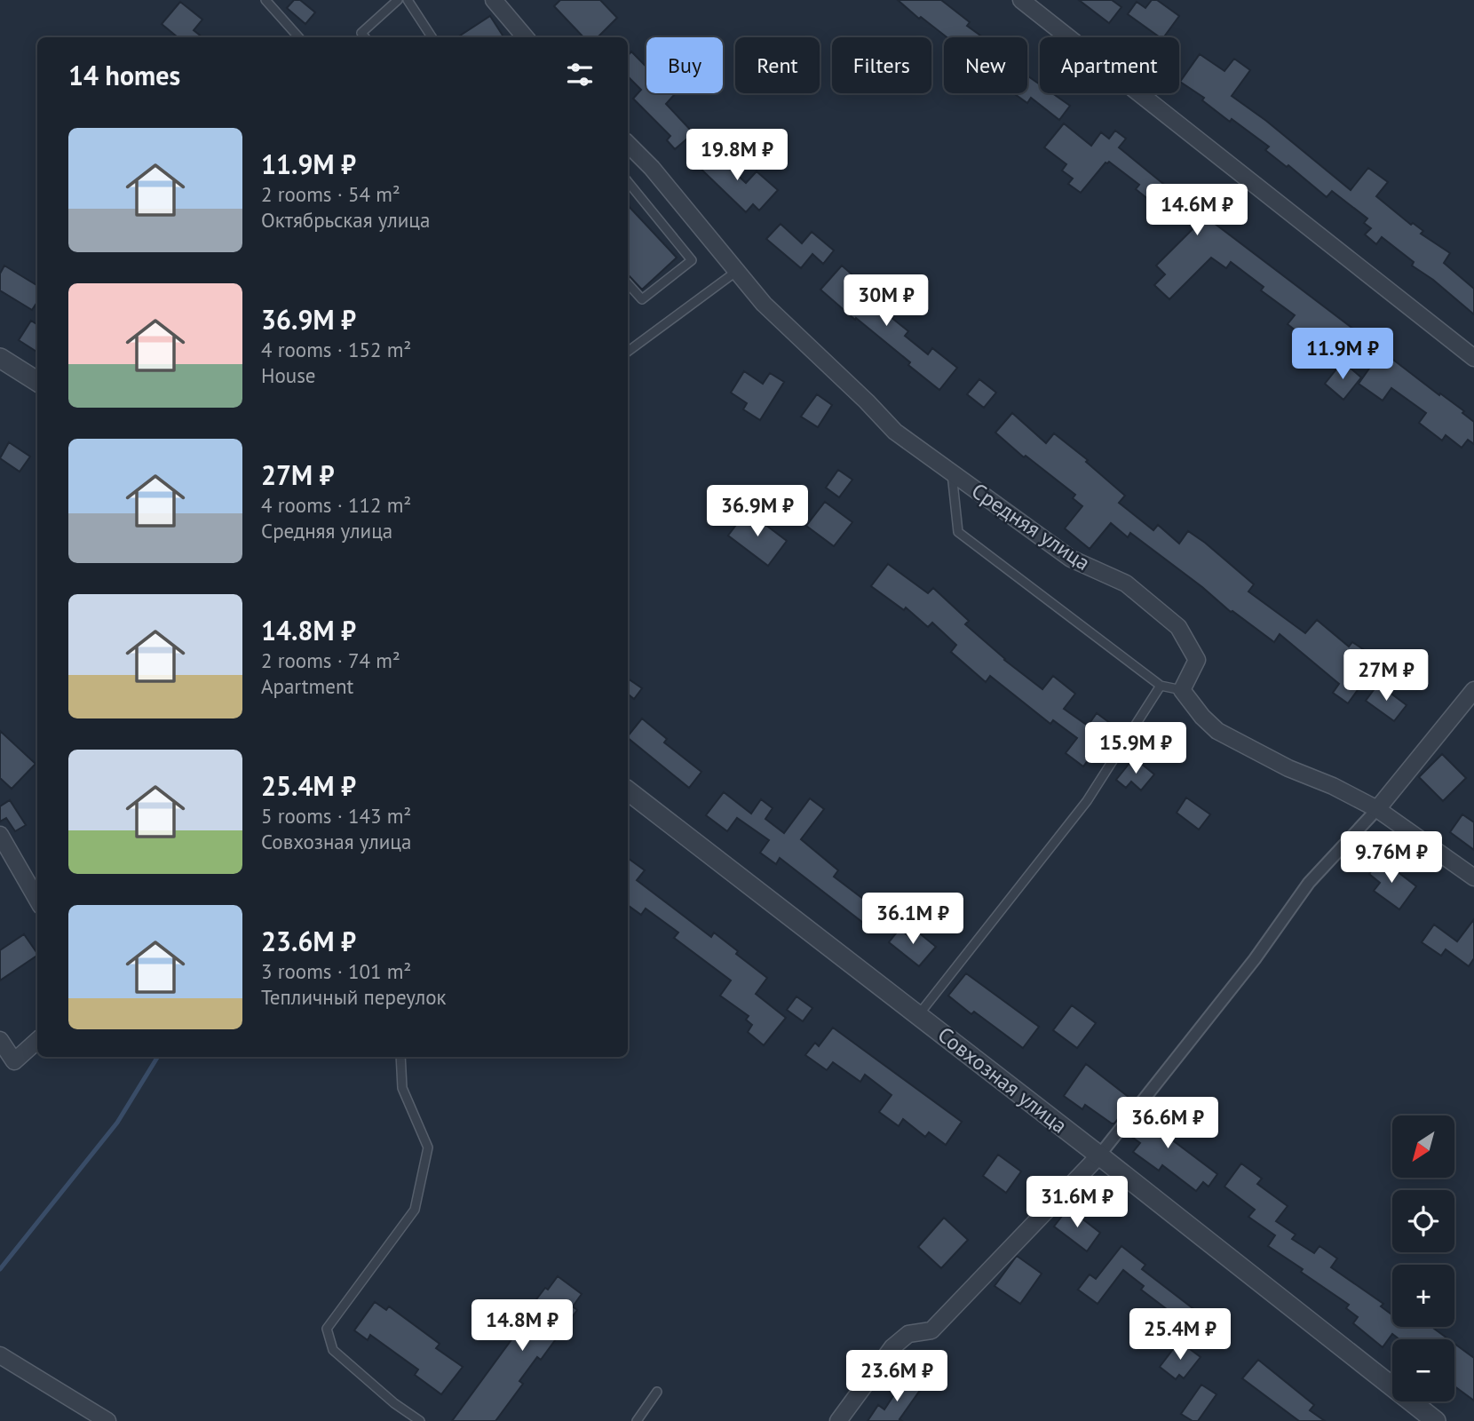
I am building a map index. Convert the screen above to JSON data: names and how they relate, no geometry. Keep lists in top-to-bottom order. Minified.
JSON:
{"streets":{"street":["Средняя улица","Совхозная улица"]},"north":"bottom left","page":{"chip":["Buy","Rent","Filters","New","Apartment"],"heading":"14 homes","list":[{"name":"11.9M ₽","note":"2 rooms · 54 m² · Октябрьская улица"},{"name":"36.9M ₽","note":"4 rooms · 152 m² · House"},{"name":"27M ₽","note":"4 rooms · 112 m² · Средняя улица"},{"name":"14.8M ₽","note":"2 rooms · 74 m² · Apartment"},{"name":"25.4M ₽","note":"5 rooms · 143 m² · Совхозная улица"},{"name":"23.6M ₽","note":"3 rooms · 101 m² · Тепличный переулок"}],"price":["19.8M ₽","14.6M ₽","30M ₽","11.9M ₽","36.9M ₽","27M ₽","15.9M ₽","9.76M ₽","36.1M ₽","36.6M ₽","31.6M ₽","14.8M ₽","25.4M ₽","23.6M ₽"],"map_buttons":["+","−"]}}
